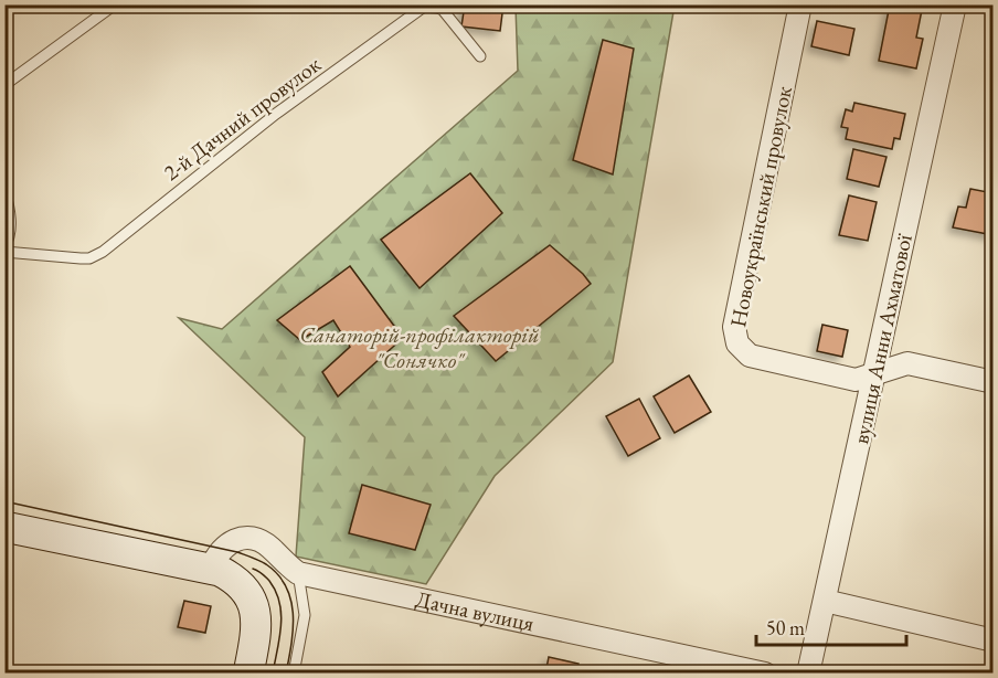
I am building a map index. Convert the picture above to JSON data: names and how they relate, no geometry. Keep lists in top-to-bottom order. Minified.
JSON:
{"streets":{"street":["Новоукраїнський провулок","вулиця Анни Ахматової","Дачна вулиця"],"lane":["2-й Дачний провулок"]},"crossings":[["Новоукраїнський провулок","вулиця Анни Ахматової"]],"parks":["Санаторій-профілакторій \"Сонячко\""],"scale_bar":"50 m"}
